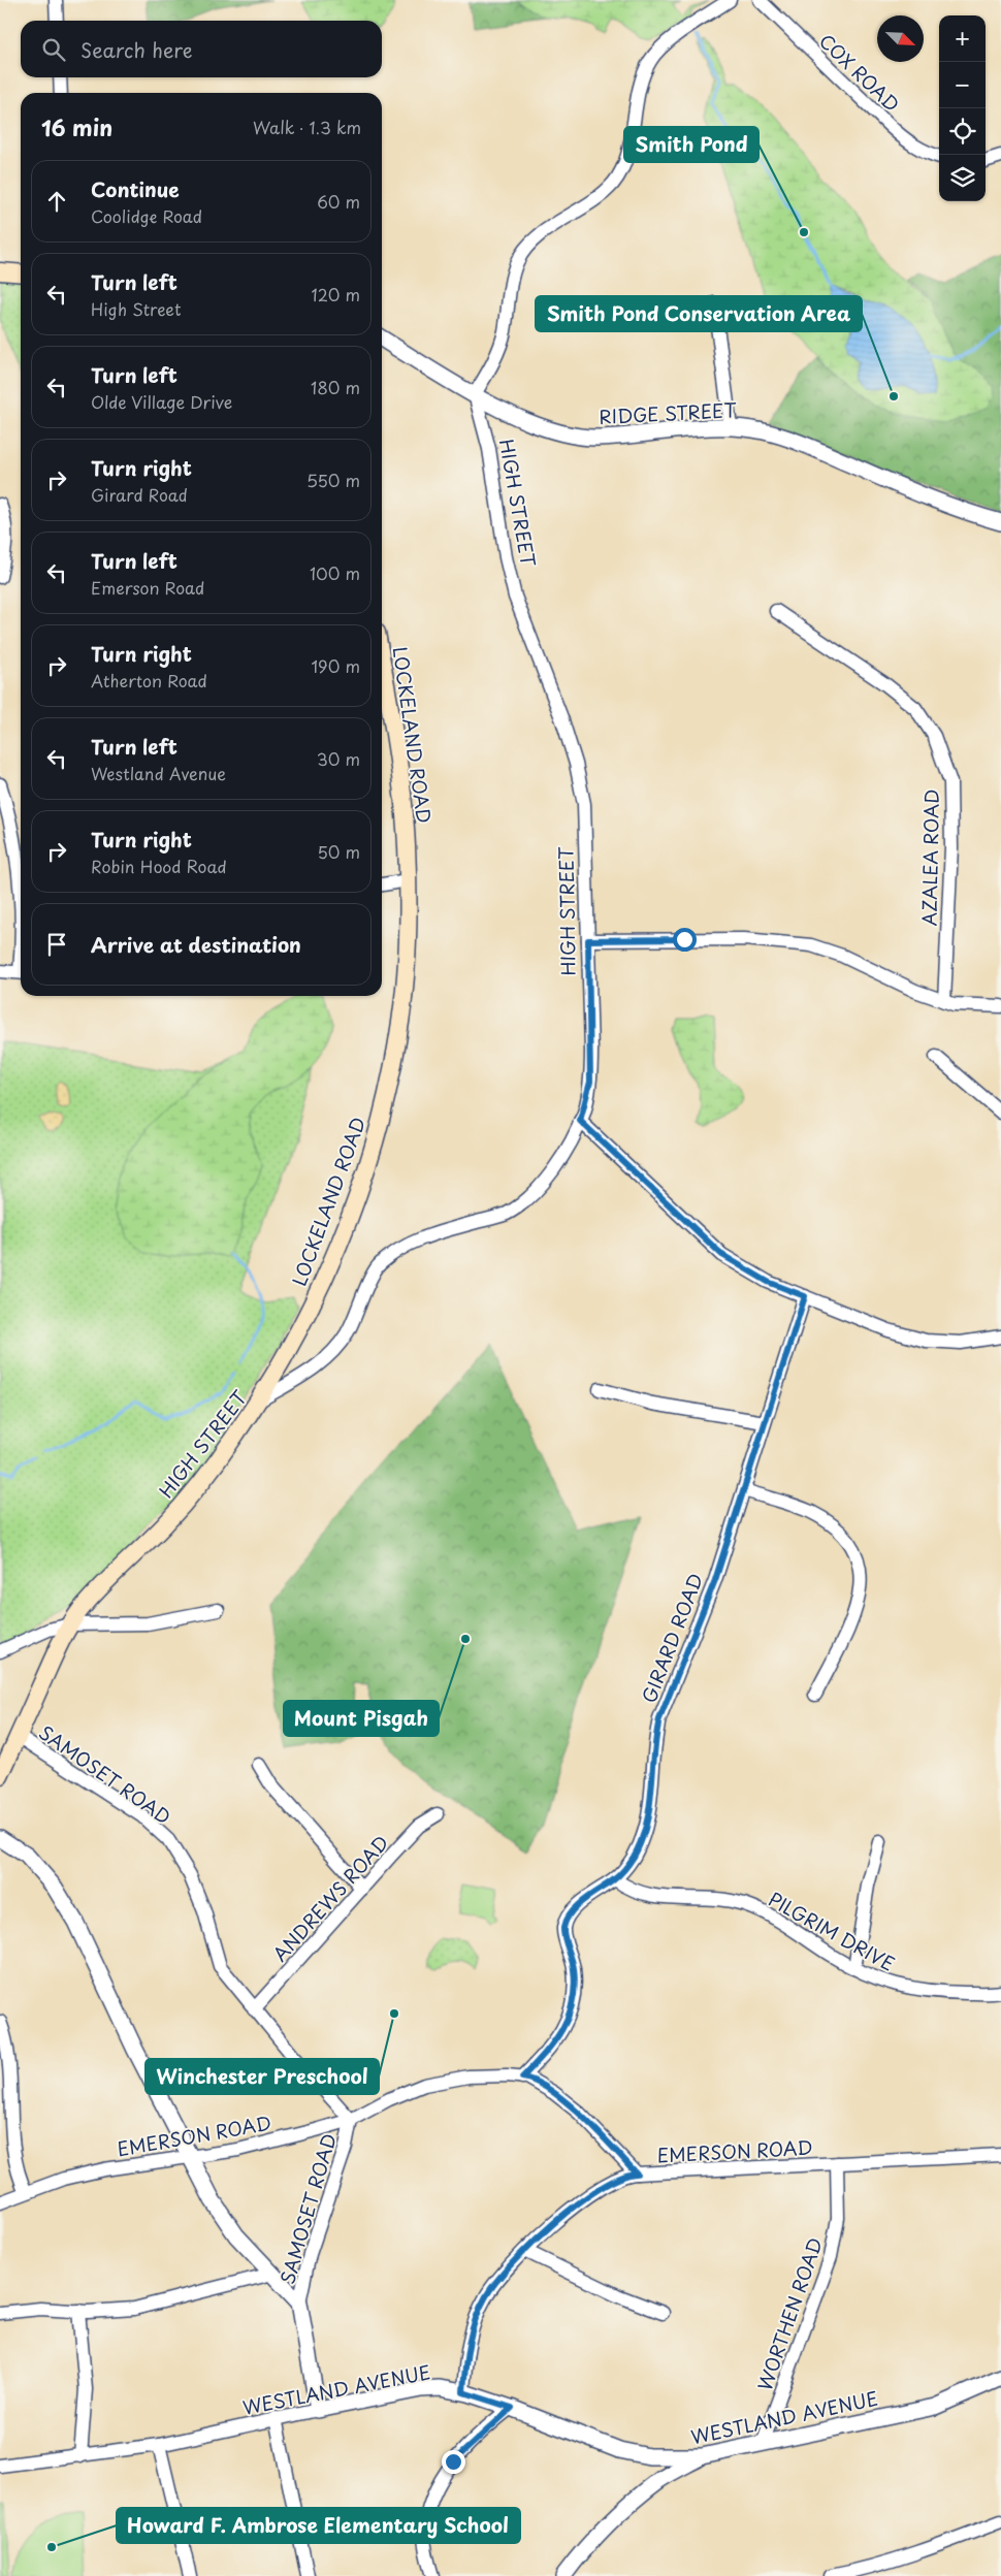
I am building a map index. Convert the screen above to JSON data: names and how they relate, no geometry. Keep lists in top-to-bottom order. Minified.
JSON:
{"streets":{"main road":["HIGH STREET","LOCKELAND ROAD"],"street":["COX ROAD","RIDGE STREET","AZALEA ROAD","GIRARD ROAD","SAMOSET ROAD","ANDREWS ROAD","PILGRIM DRIVE","EMERSON ROAD","WORTHEN ROAD","WESTLAND AVENUE"]},"crossings":[["RIDGE STREET","HIGH STREET"],["HIGH STREET","LOCKELAND ROAD"],["HIGH STREET","SAMOSET ROAD"],["GIRARD ROAD","PILGRIM DRIVE"],["GIRARD ROAD","EMERSON ROAD"],["SAMOSET ROAD","ANDREWS ROAD"],["SAMOSET ROAD","EMERSON ROAD"],["EMERSON ROAD","WORTHEN ROAD"],["WORTHEN ROAD","WESTLAND AVENUE"]],"places":["Smith Pond","Smith Pond Conservation Area","Mount Pisgah","Winchester Preschool","Howard F. Ambrose Elementary School"],"north":"bottom right","page":{"map_buttons":["+","−"],"search":"Search here","heading":["16 min","Walk · 1.3 km"],"list":[["Continue","Coolidge Road","60 m"],["Turn left","High Street","120 m"],["Turn left","Olde Village Drive","180 m"],["Turn right","Girard Road","550 m"],["Turn left","Emerson Road","100 m"],["Turn right","Atherton Road","190 m"],["Turn left","Westland Avenue","30 m"],["Turn right","Robin Hood Road","50 m"],"Arrive at destination"]}}
